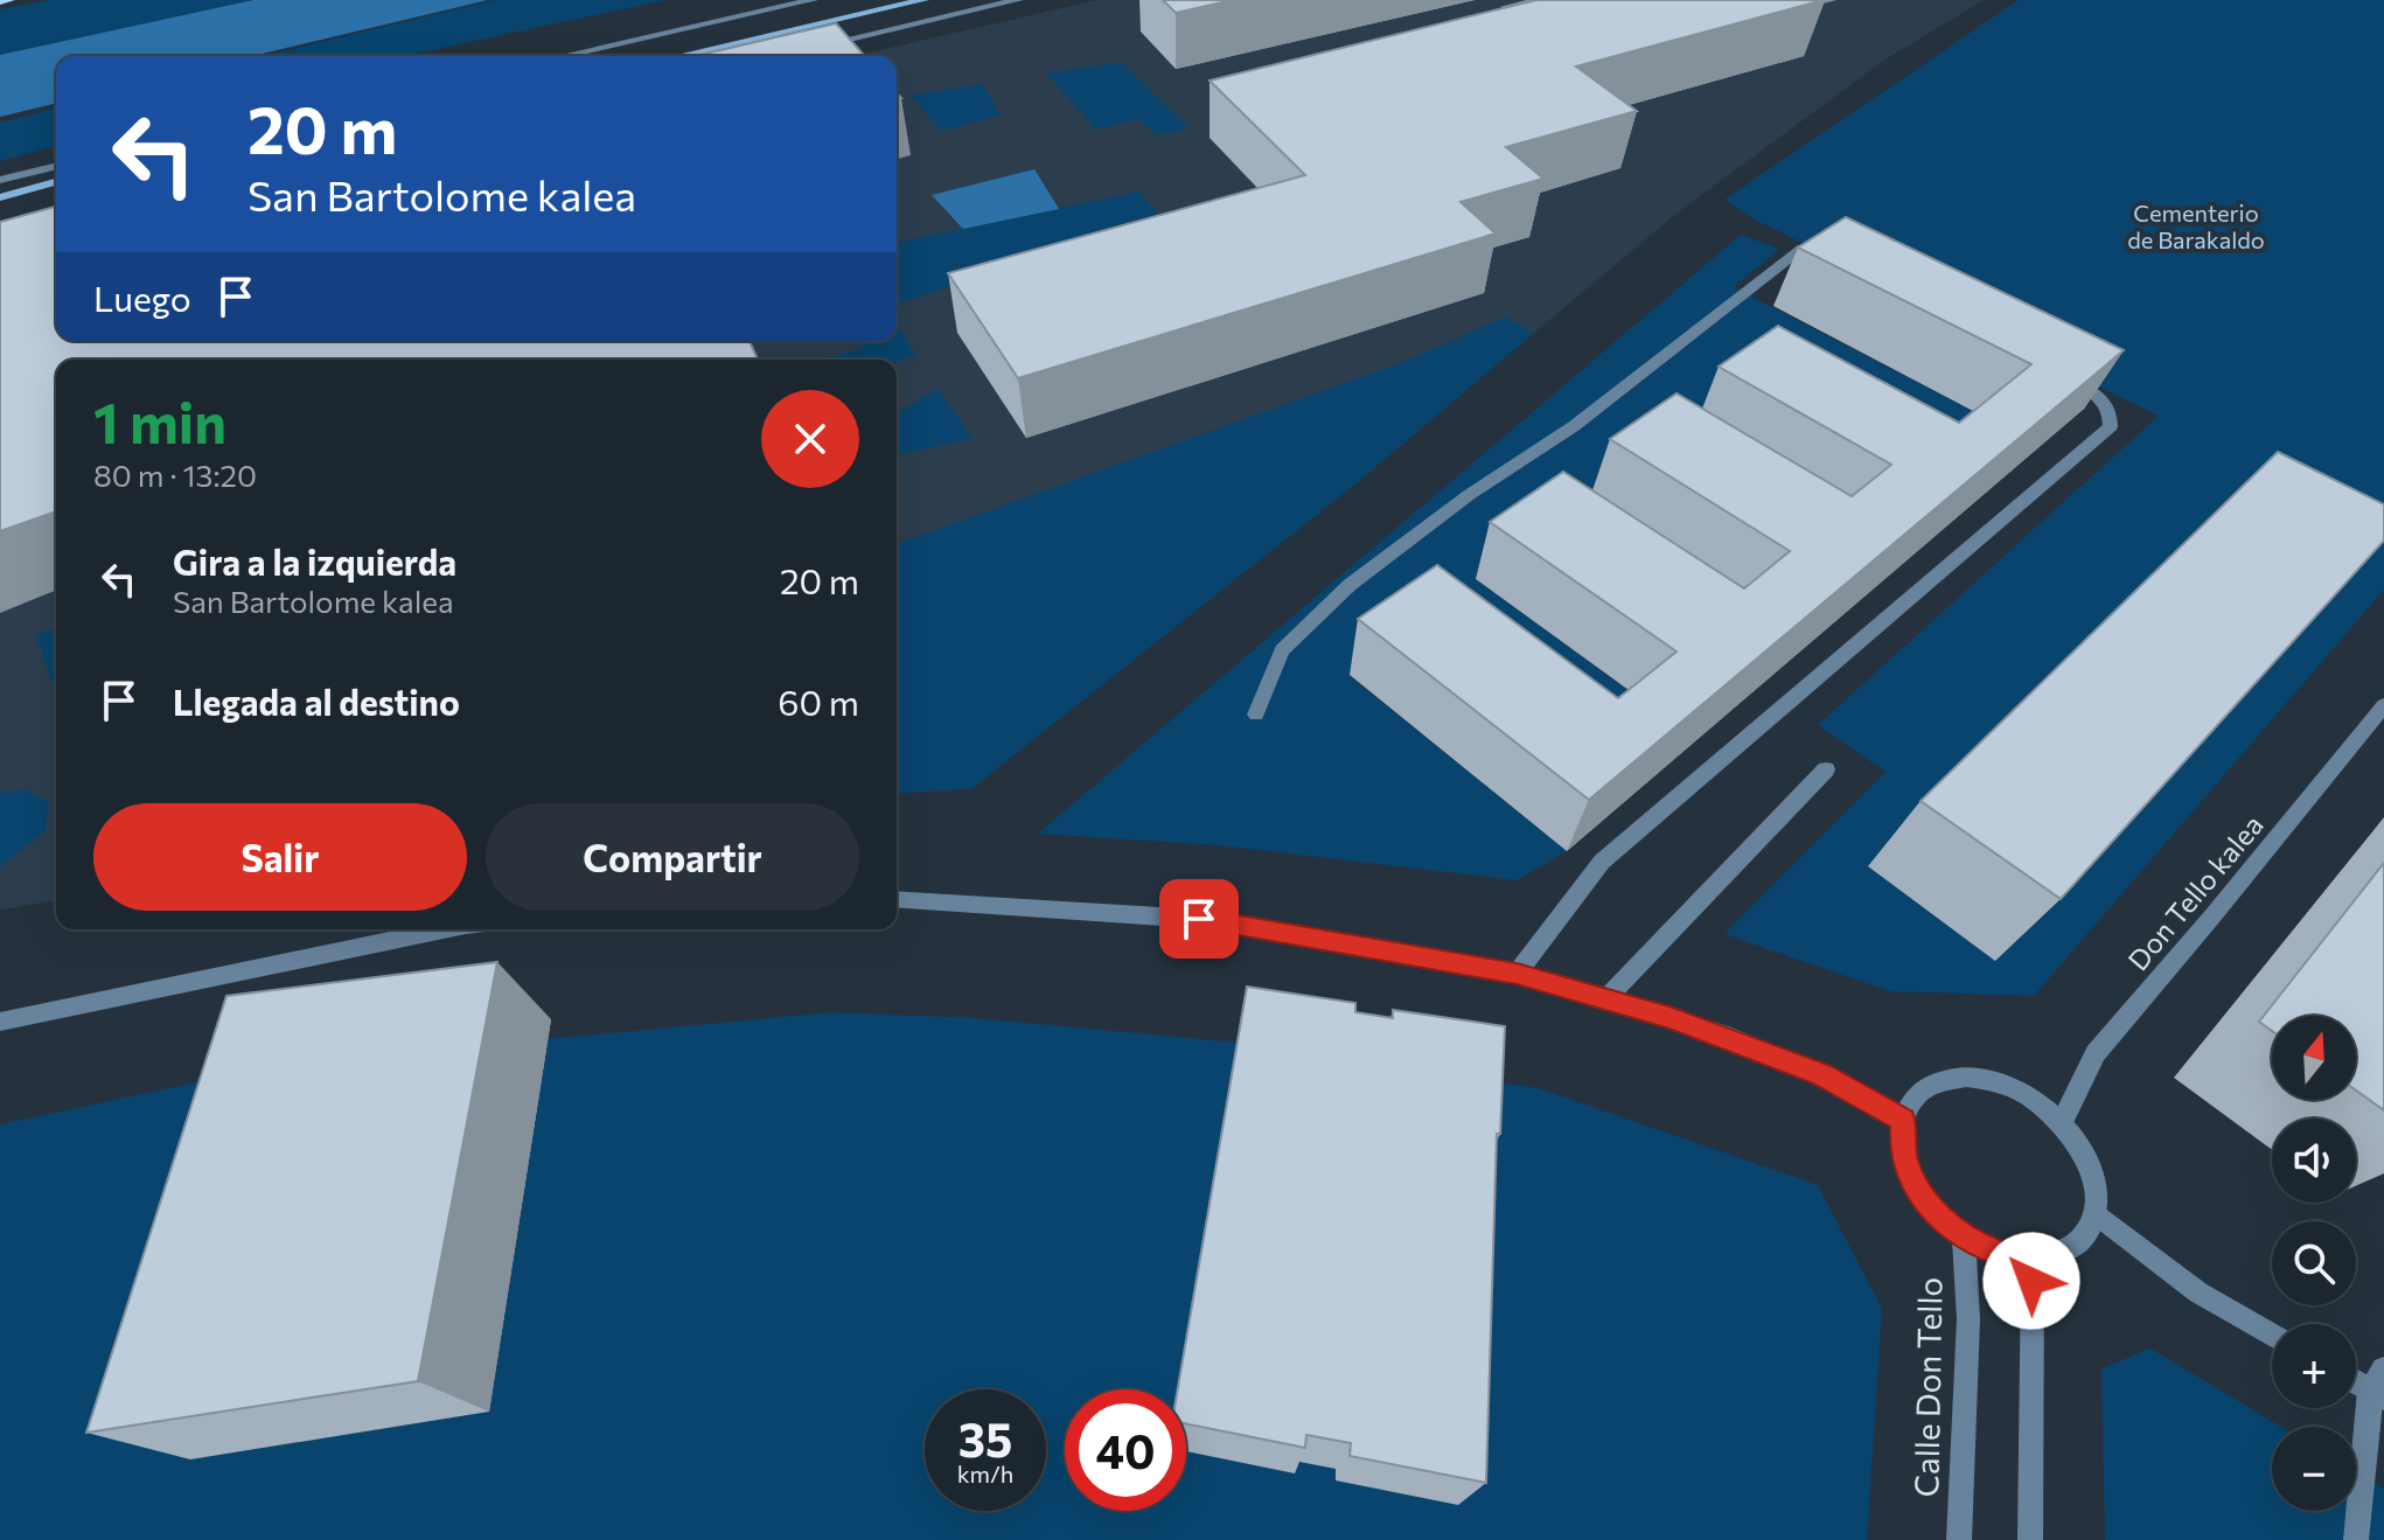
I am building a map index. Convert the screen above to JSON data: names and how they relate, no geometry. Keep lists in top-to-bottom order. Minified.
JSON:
{"streets":{"street":["Don Tello kalea","Calle Don Tello"]},"crossings":[["Don Tello kalea","Calle Don Tello"]],"parks":["Cementerio de Barakaldo"],"north":"top","page":{"turn":["20 m","San Bartolome kalea"],"then":"Luego","heading":["1 min","80 m · 13:20"],"list":[{"name":"Gira a la izquierda","note":"San Bartolome kalea","value":"20 m"},{"name":"Llegada al destino","value":"60 m"}],"buttons":["Salir","Compartir"],"map_buttons":["+","−"],"speed":"35 km/h","limit":"40"}}
